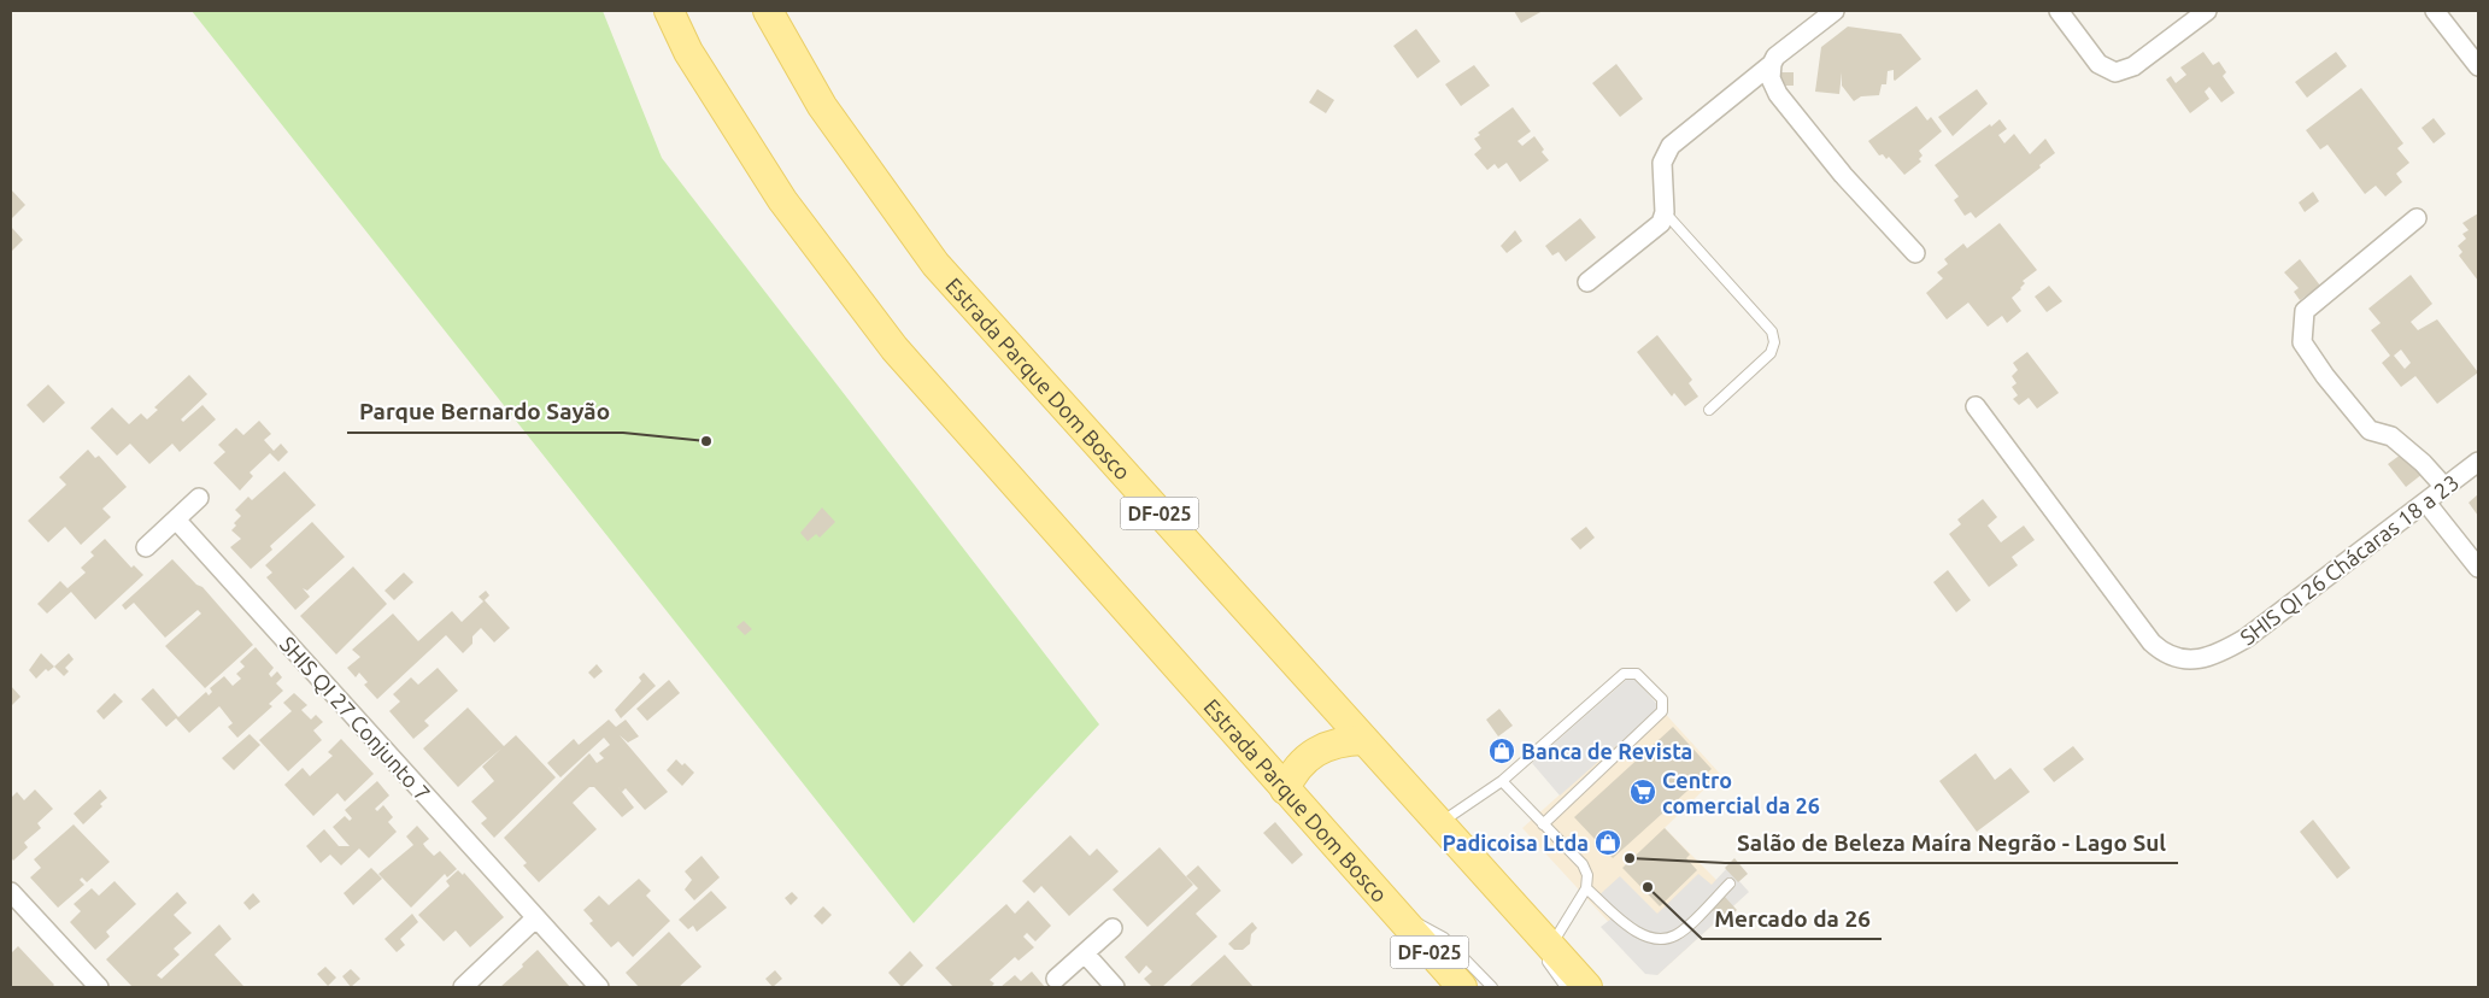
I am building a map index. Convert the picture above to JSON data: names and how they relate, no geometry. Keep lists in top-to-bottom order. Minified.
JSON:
{"streets":{"main road":["Estrada Parque Dom Bosco","DF-025"],"street":["SHIS QI 26 Chácaras 18 a 23","SHIS QI 27 Conjunto 7"]},"places":{"other":["Parque Bernardo Sayão","Salão de Beleza Maíra Negrão - Lago Sul","Mercado da 26"],"shop":["Banca de Revista","Padicoisa Ltda"],"supermarket":["Centro comercial da 26"]}}
